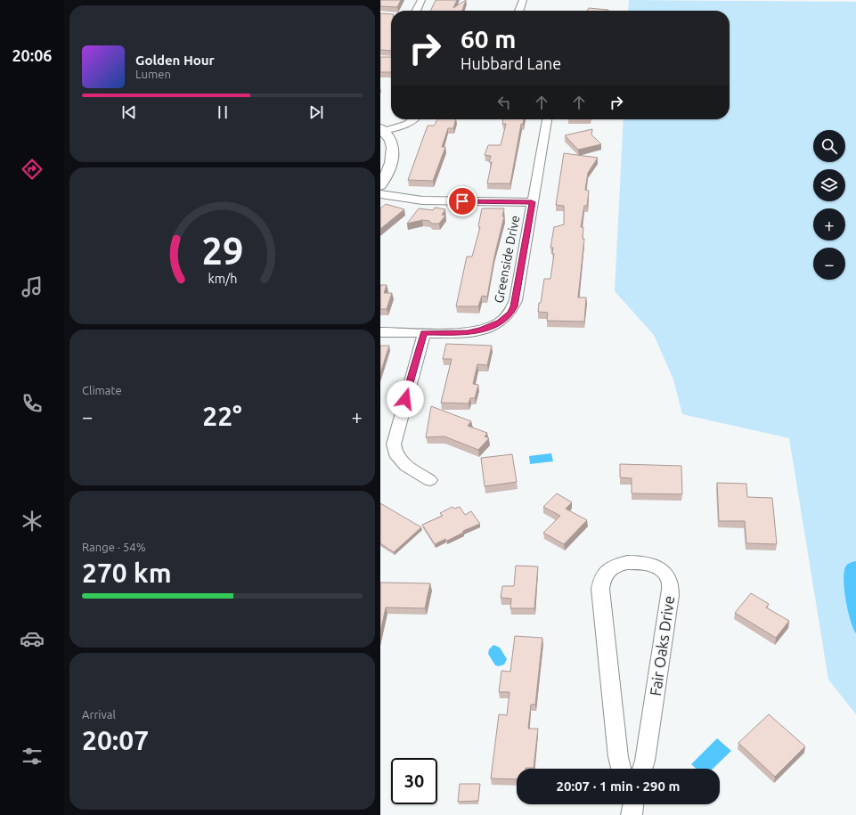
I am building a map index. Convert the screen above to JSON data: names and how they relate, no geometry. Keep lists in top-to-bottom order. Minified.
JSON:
{"streets":{"street":["Greenside Drive","Fair Oaks Drive"]},"page":{"tabs":"20:06","turn":["60 m","Hubbard Lane"],"song":["Golden Hour","Lumen"],"map_buttons":["+","−"],"tile":["Climate",["Range · 54%","270 km"],["Arrival","20:07"]],"heat":["−","22°","+"],"limit":"30","trip":"20:07 · 1 min · 290 m","gauge":["29","km/h"]}}
